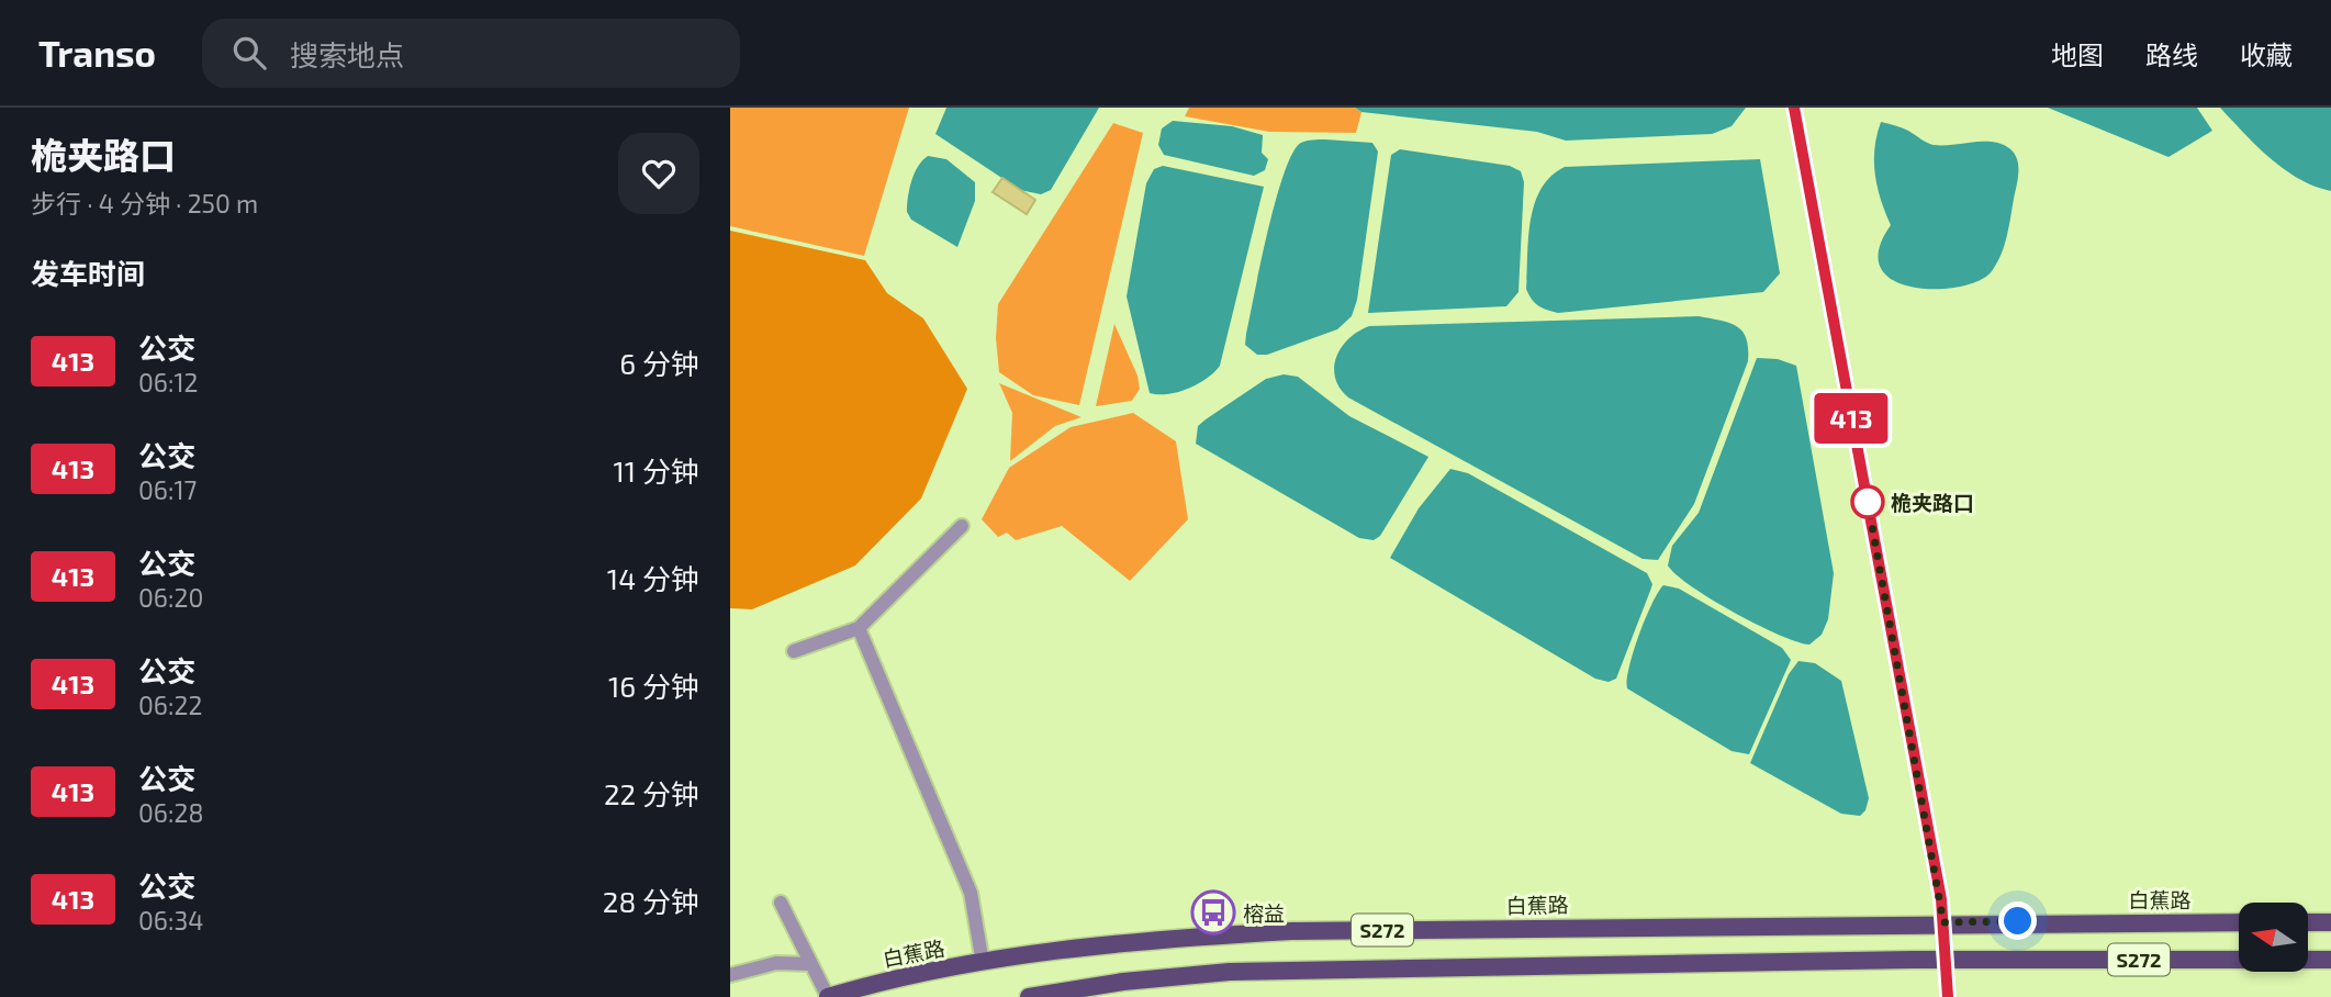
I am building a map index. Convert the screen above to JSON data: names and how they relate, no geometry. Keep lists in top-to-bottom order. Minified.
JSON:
{"streets":{"main road":["白蕉路","S272"]},"places":{"other":["桅夹路口"],"bus stop":["榕益"]},"lines":["bus line 413"],"north":"left","page":{"header":"Transo","search":"搜索地点","nav":["地图","路线","收藏"],"heading":[["桅夹路口","步行 · 4 分钟 · 250 m"],"发车时间"],"on_map":"413","list":[{"mark":"413","name":"公交","note":"06:12","value":"6 分钟"},{"mark":"413","name":"公交","note":"06:17","value":"11 分钟"},{"mark":"413","name":"公交","note":"06:20","value":"14 分钟"},{"mark":"413","name":"公交","note":"06:22","value":"16 分钟"},{"mark":"413","name":"公交","note":"06:28","value":"22 分钟"},{"mark":"413","name":"公交","note":"06:34","value":"28 分钟"}]}}
